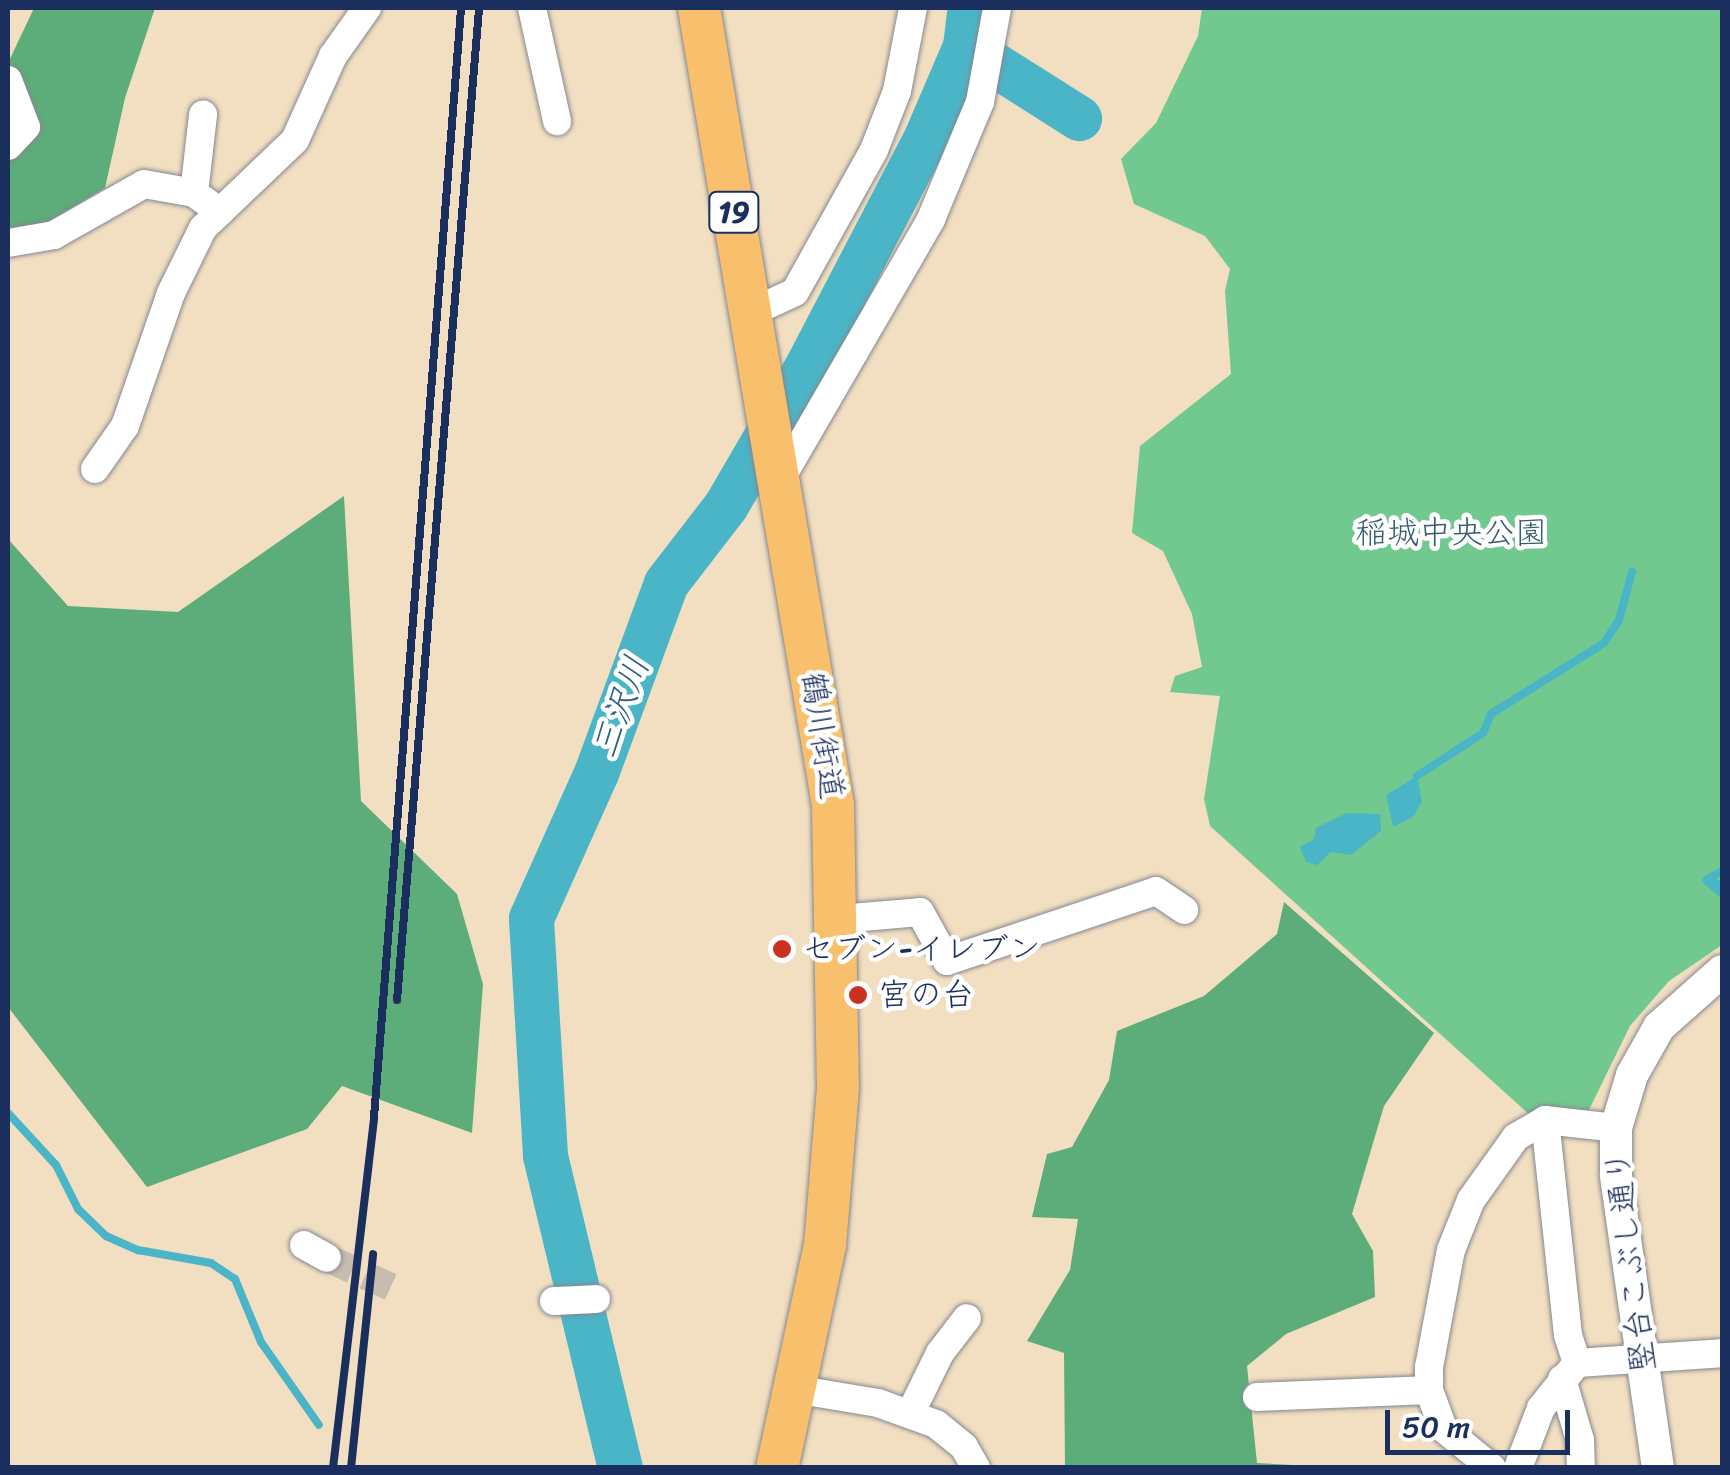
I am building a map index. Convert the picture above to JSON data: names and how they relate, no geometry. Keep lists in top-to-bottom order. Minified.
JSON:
{"streets":{"main road":["19","鶴川街道"],"street":["竪台こぶし通り"]},"water":["三沢川"],"parks":["稲城中央公園"],"places":["セブン-イレブン","宮の台"],"scale_bar":"50 m"}
